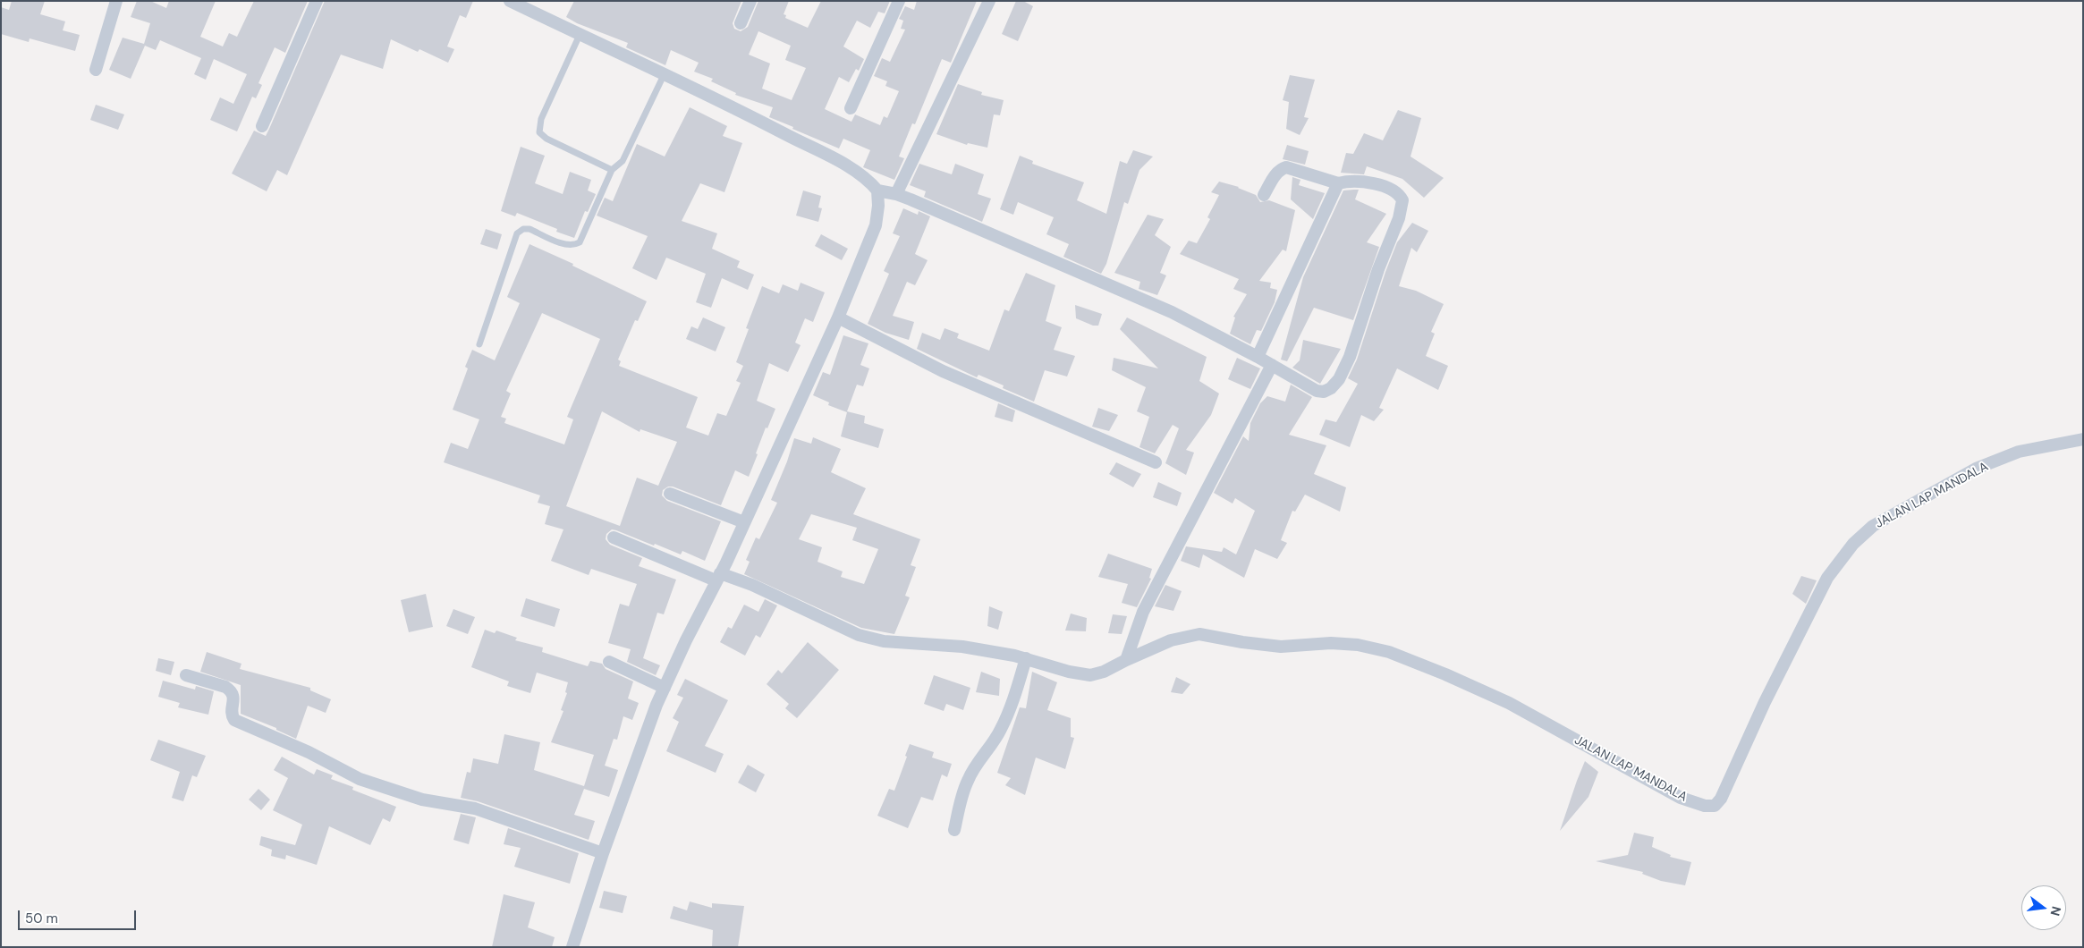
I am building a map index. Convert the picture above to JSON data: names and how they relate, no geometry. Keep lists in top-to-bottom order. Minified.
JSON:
{"streets":{"street":["JALAN LAP MANDALA"]},"scale_bar":"50 m","north":"right"}
